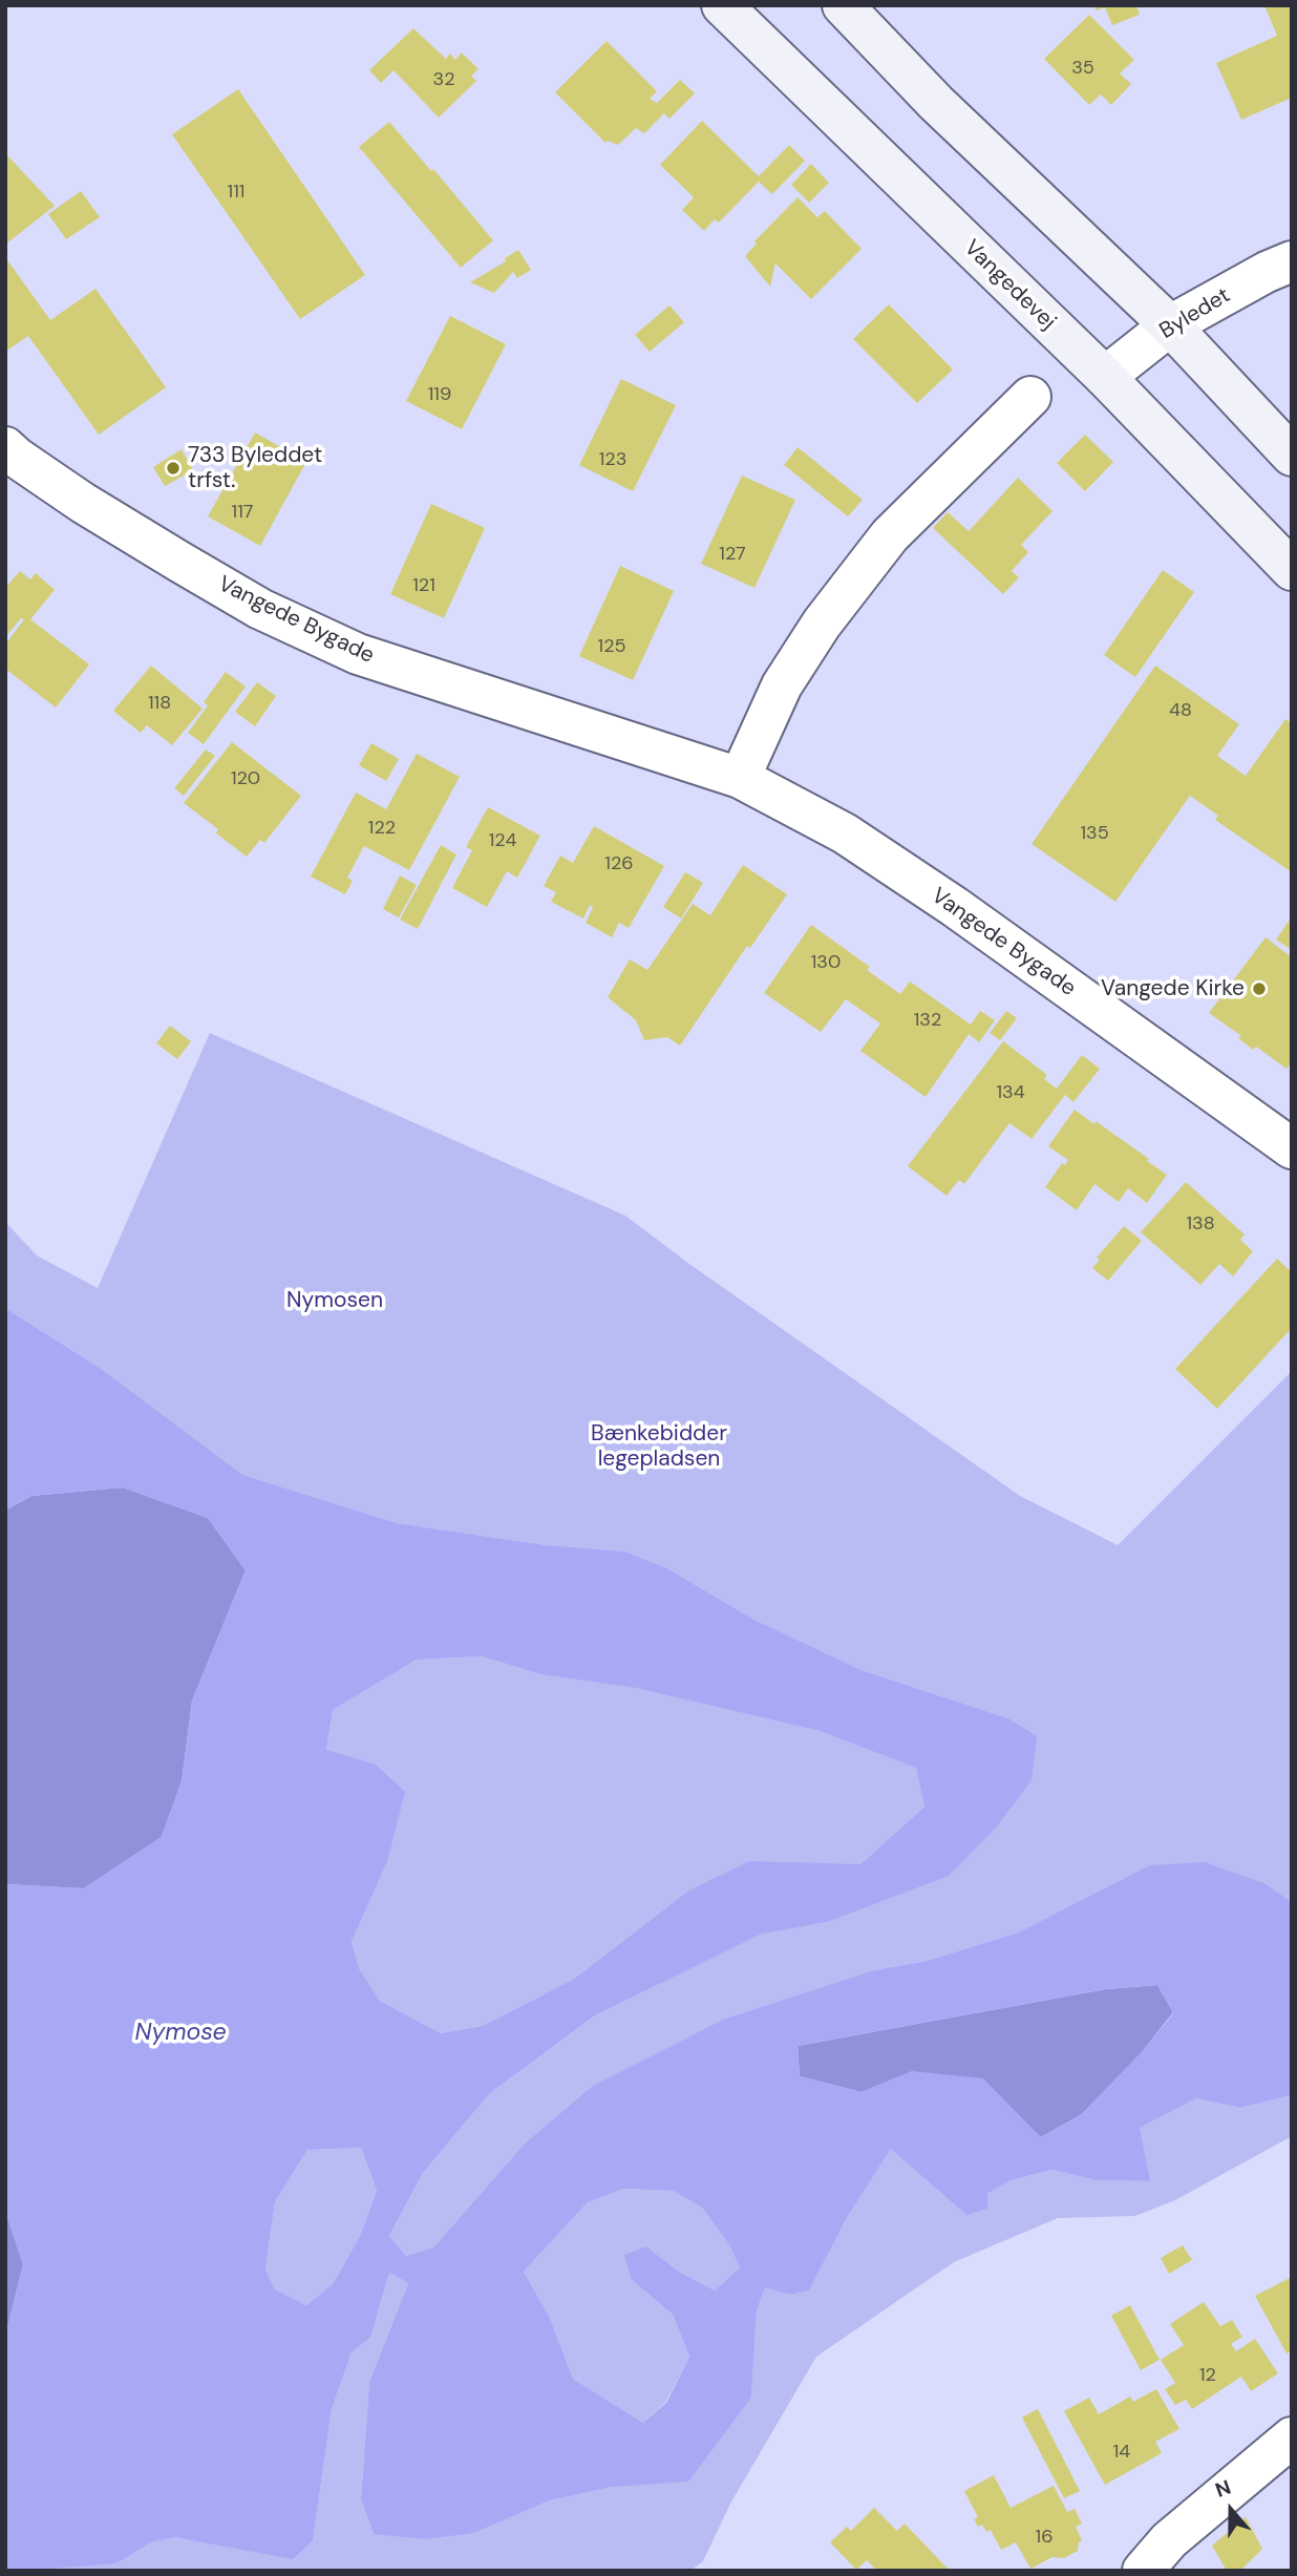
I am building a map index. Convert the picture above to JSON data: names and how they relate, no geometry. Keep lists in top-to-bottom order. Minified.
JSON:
{"streets":{"street":["Vangedevej","Byledet","Vangede Bygade"]},"crossings":[["Vangedevej","Byledet"]],"water":["Nymose"],"parks":["Nymosen","Bænkebidder legepladsen"],"places":["733 Byleddet trfst.","Vangede Kirke"],"house_numbers":["35","32","111","119","123","117","127","121","125","118","48","120","122","135","124","126","130","132","134","138","12","14","16"],"north":"top"}
